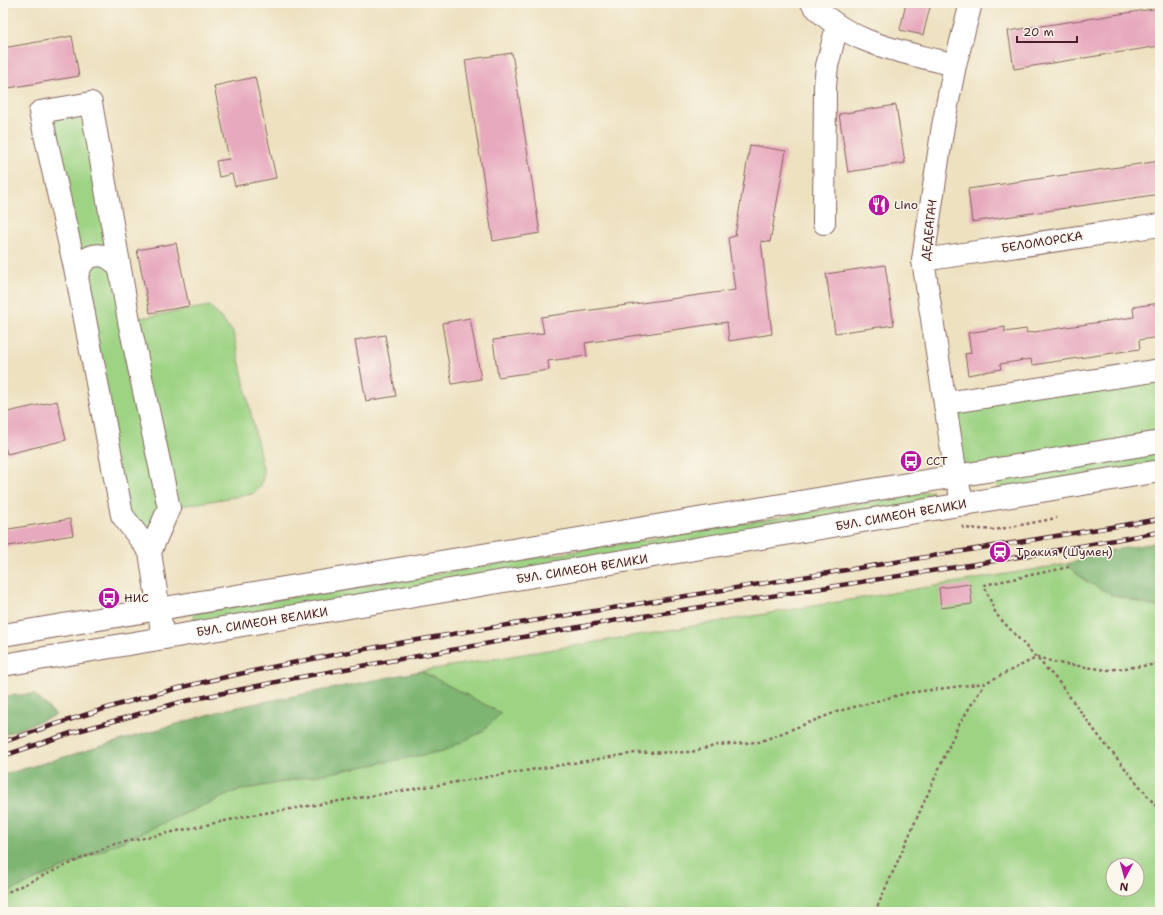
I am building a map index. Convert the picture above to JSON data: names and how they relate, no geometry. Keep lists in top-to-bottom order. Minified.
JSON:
{"streets":{"main road":["ДЕДЕАГАЧ","БЕЛОМОРСКА","БУЛ. СИМЕОН ВЕЛИКИ"]},"crossings":[["ДЕДЕАГАЧ","БЕЛОМОРСКА"],["ДЕДЕАГАЧ","БУЛ. СИМЕОН ВЕЛИКИ"]],"places":{"restaurant":["Lino"],"bus stop":["ССТ","НИС"],"station":["Tракия (Шумен)"]},"scale_bar":"20 m","north":"bottom"}
